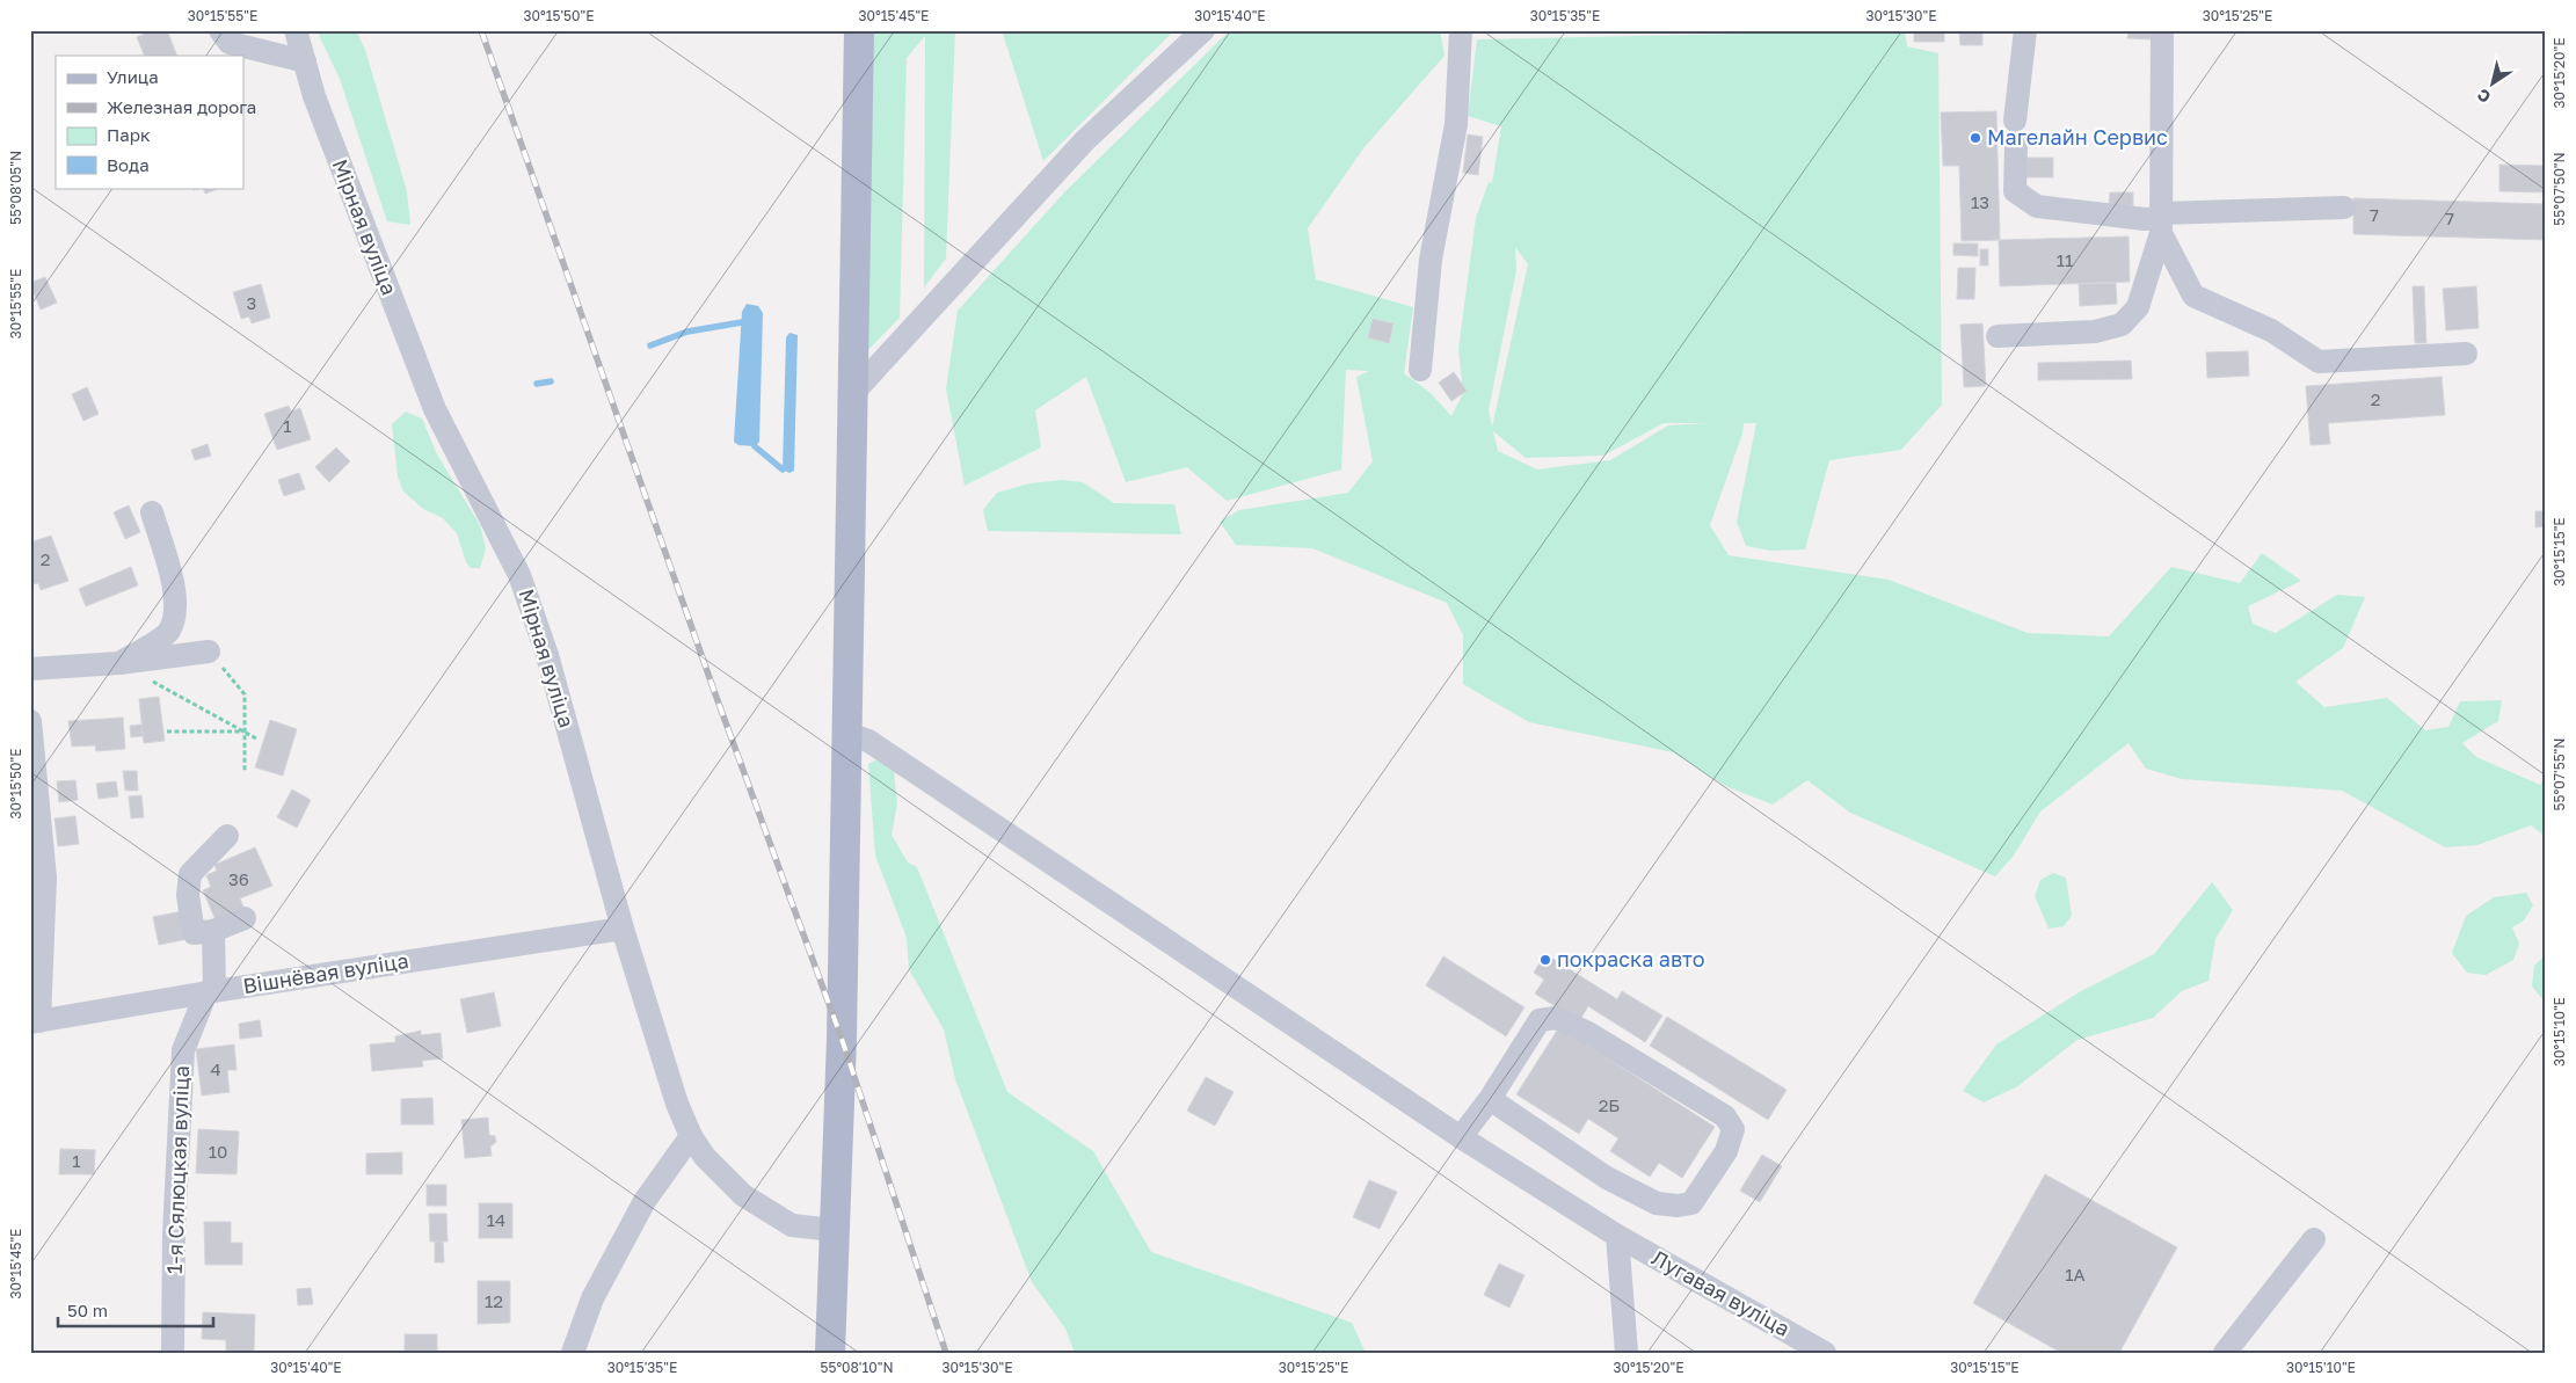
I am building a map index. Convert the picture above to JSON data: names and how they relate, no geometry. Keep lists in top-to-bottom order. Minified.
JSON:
{"streets":{"street":["Мірная вуліца","Вішнёвая вуліца","1-я Сялюцкая вуліца","Лугавая вуліца"]},"crossings":[["Мірная вуліца","Вішнёвая вуліца"],["Вішнёвая вуліца","1-я Сялюцкая вуліца"]],"places":["Магелайн Сервис","покраска авто"],"house_numbers":["13","7","7","11","3","2","1","2","36","4","2Б","10","1","14","1А","12"],"legend":["Улица","Железная дорога","Парк","Вода"],"scale_bar":"50 m","north":"bottom left","coordinates":["30°15'55\"E","30°15'50\"E","30°15'45\"E","30°15'40\"E","30°15'35\"E","30°15'30\"E","30°15'25\"E","30°15'20\"E","55°08'05\"N","55°07'50\"N","30°15'15\"E","55°07'55\"N","30°15'10\"E","55°08'10\"N"]}
